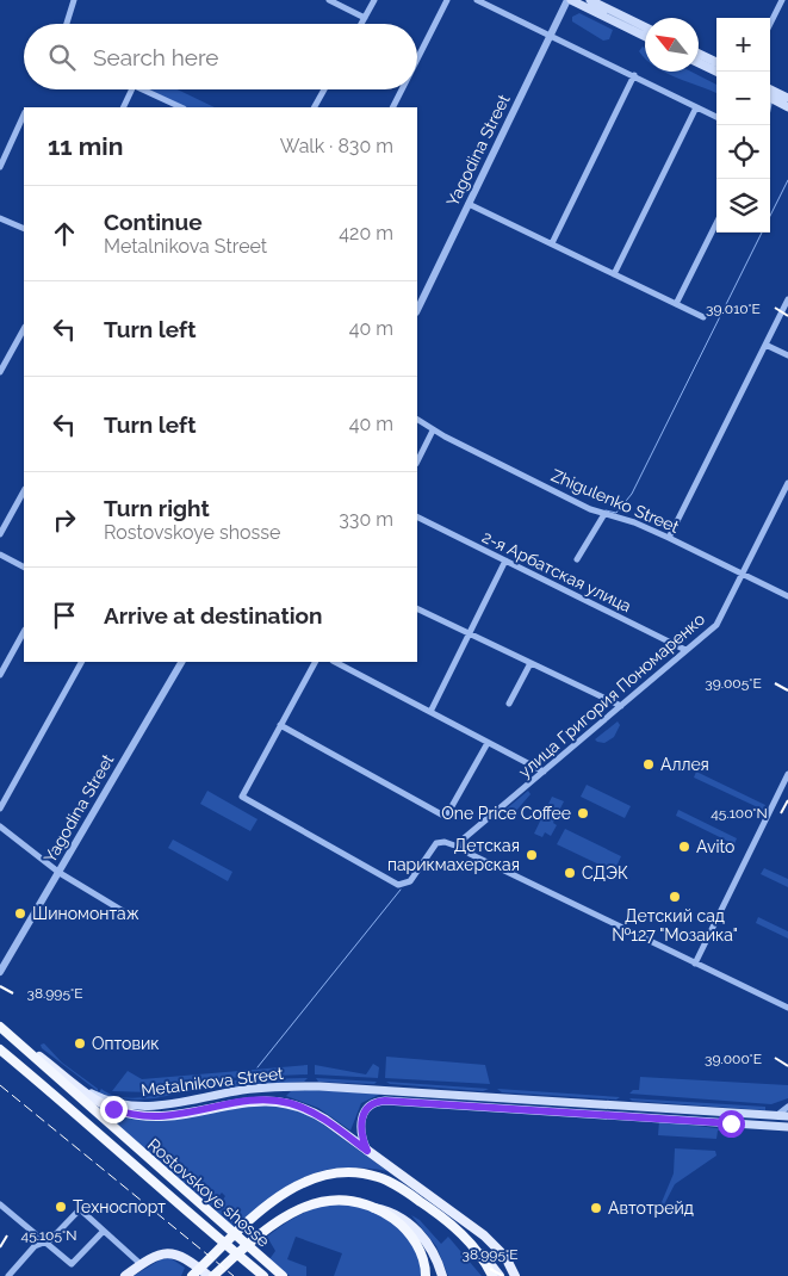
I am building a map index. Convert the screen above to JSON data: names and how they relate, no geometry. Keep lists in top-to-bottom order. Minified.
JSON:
{"streets":{"highway":["Rostovskoye shosse"],"main road":["Metalnikova Street"],"street":["Yagodina Street","Zhigulenko Street","2-я Арбатская улица","улица Григория Пономаренко"]},"crossings":[["Zhigulenko Street","улица Григория Пономаренко"],["2-я Арбатская улица","улица Григория Пономаренко"],["Metalnikova Street","Rostovskoye shosse"]],"places":["Аллея","One Price Coffee","Avito","Детская парикмахерская","СДЭК","Детский сад №127 \"Мозаика\"","Шиномонтаж","Оптовик","Техноспорт","Автотрейд"],"north":"top left","page":{"map_buttons":["+","−"],"search":"Search here","heading":["11 min","Walk · 830 m"],"list":[["Continue","Metalnikova Street","420 m"],["Turn left","40 m"],["Turn left","40 m"],["Turn right","Rostovskoye shosse","330 m"],"Arrive at destination"]},"coordinates":["39.010°E","39.005°E","45.100°N","38.995°E","39.000°E","45.105°N"]}
